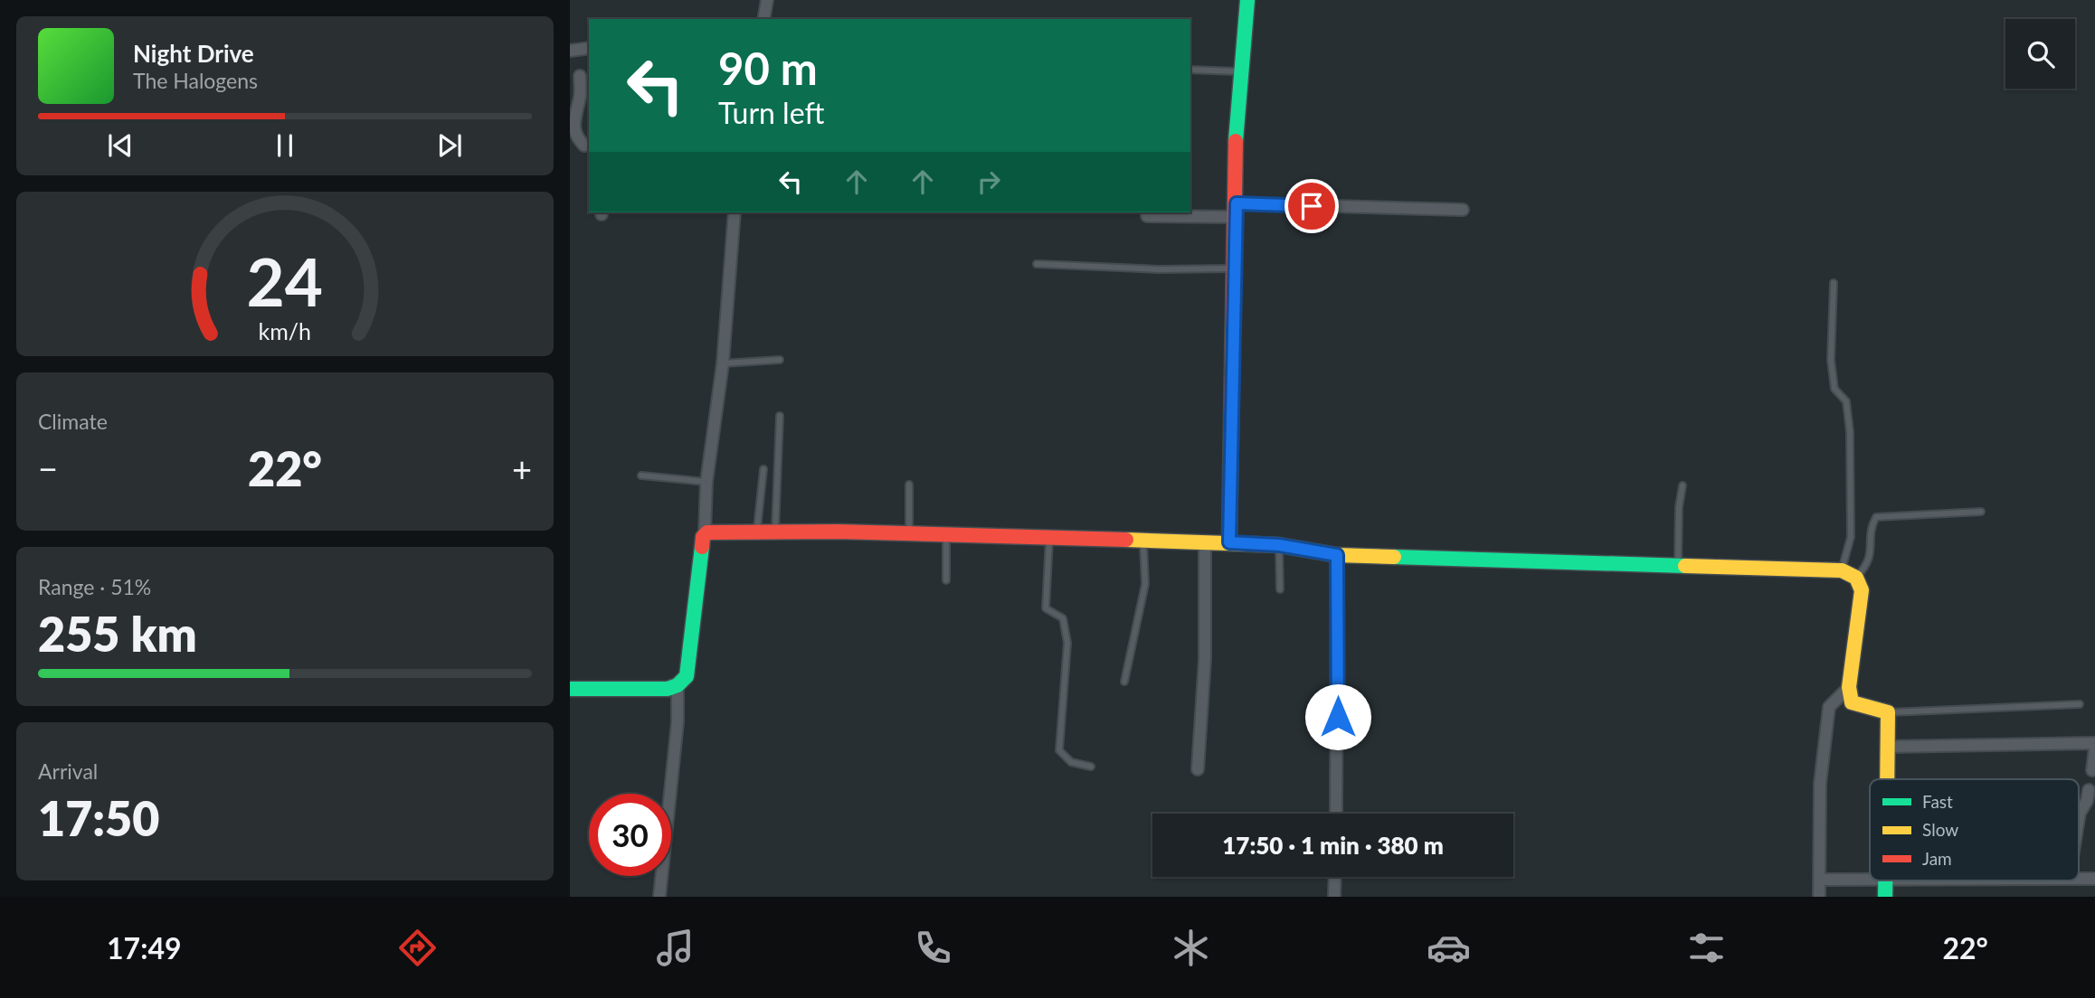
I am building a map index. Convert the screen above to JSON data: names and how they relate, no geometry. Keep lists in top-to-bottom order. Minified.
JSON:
{"legend":["Fast","Slow","Jam"],"page":{"turn":["90 m","Turn left"],"song":["Night Drive","The Halogens"],"tile":["Climate",["Range · 51%","255 km"],["Arrival","17:50"]],"heat":["−","22°","+"],"limit":"30","trip":"17:50 · 1 min · 380 m","tabs":["17:49","22°"],"gauge":["24","km/h"]}}
